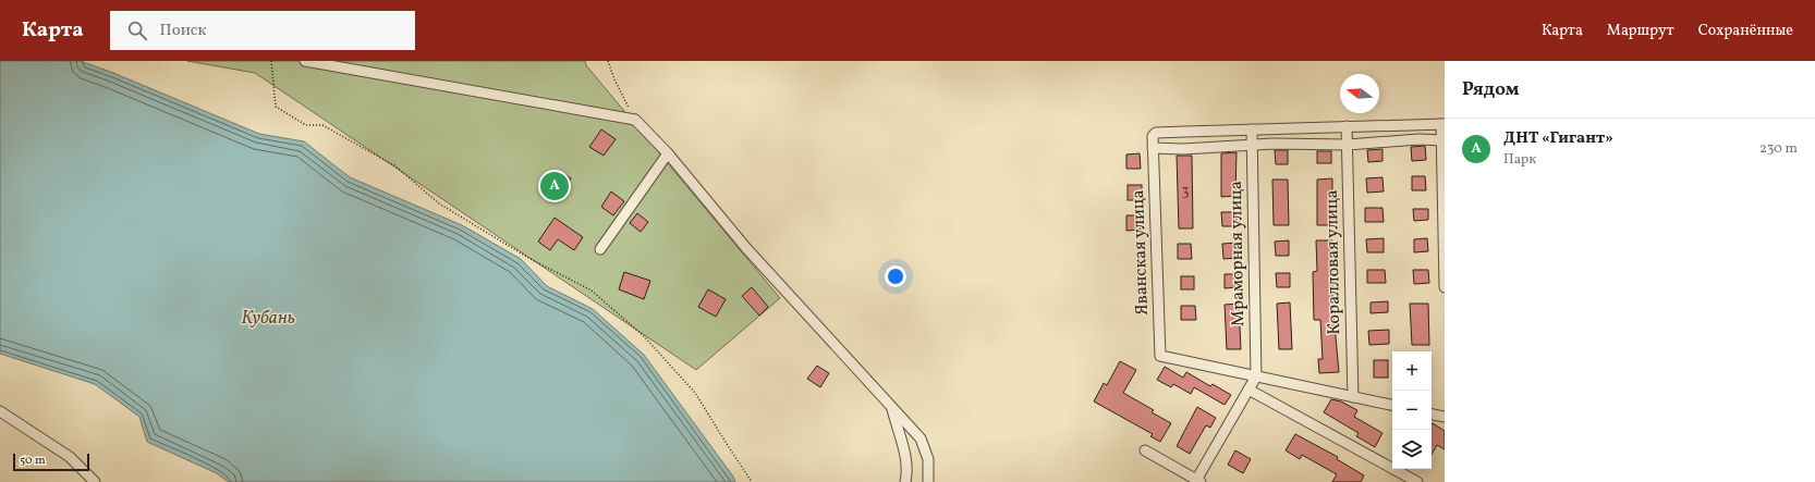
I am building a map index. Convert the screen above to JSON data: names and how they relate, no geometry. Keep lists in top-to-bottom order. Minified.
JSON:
{"streets":{"street":["Яванская улица","Мраморная улица","Коралловая улица"]},"crossings":[["Яванская улица","Мраморная улица"]],"water":["Кубань"],"house_numbers":["3"],"scale_bar":"50 m","north":"left","page":{"header":"Карта","search":"Поиск","nav":["Карта","Маршрут","Сохранённые"],"heading":"Рядом","list":[{"mark":"A","name":"ДНТ «Гигант»","note":"Парк","value":"230 m"}],"pins":"A","map_buttons":["+","−"],"scale":"50 m"}}
